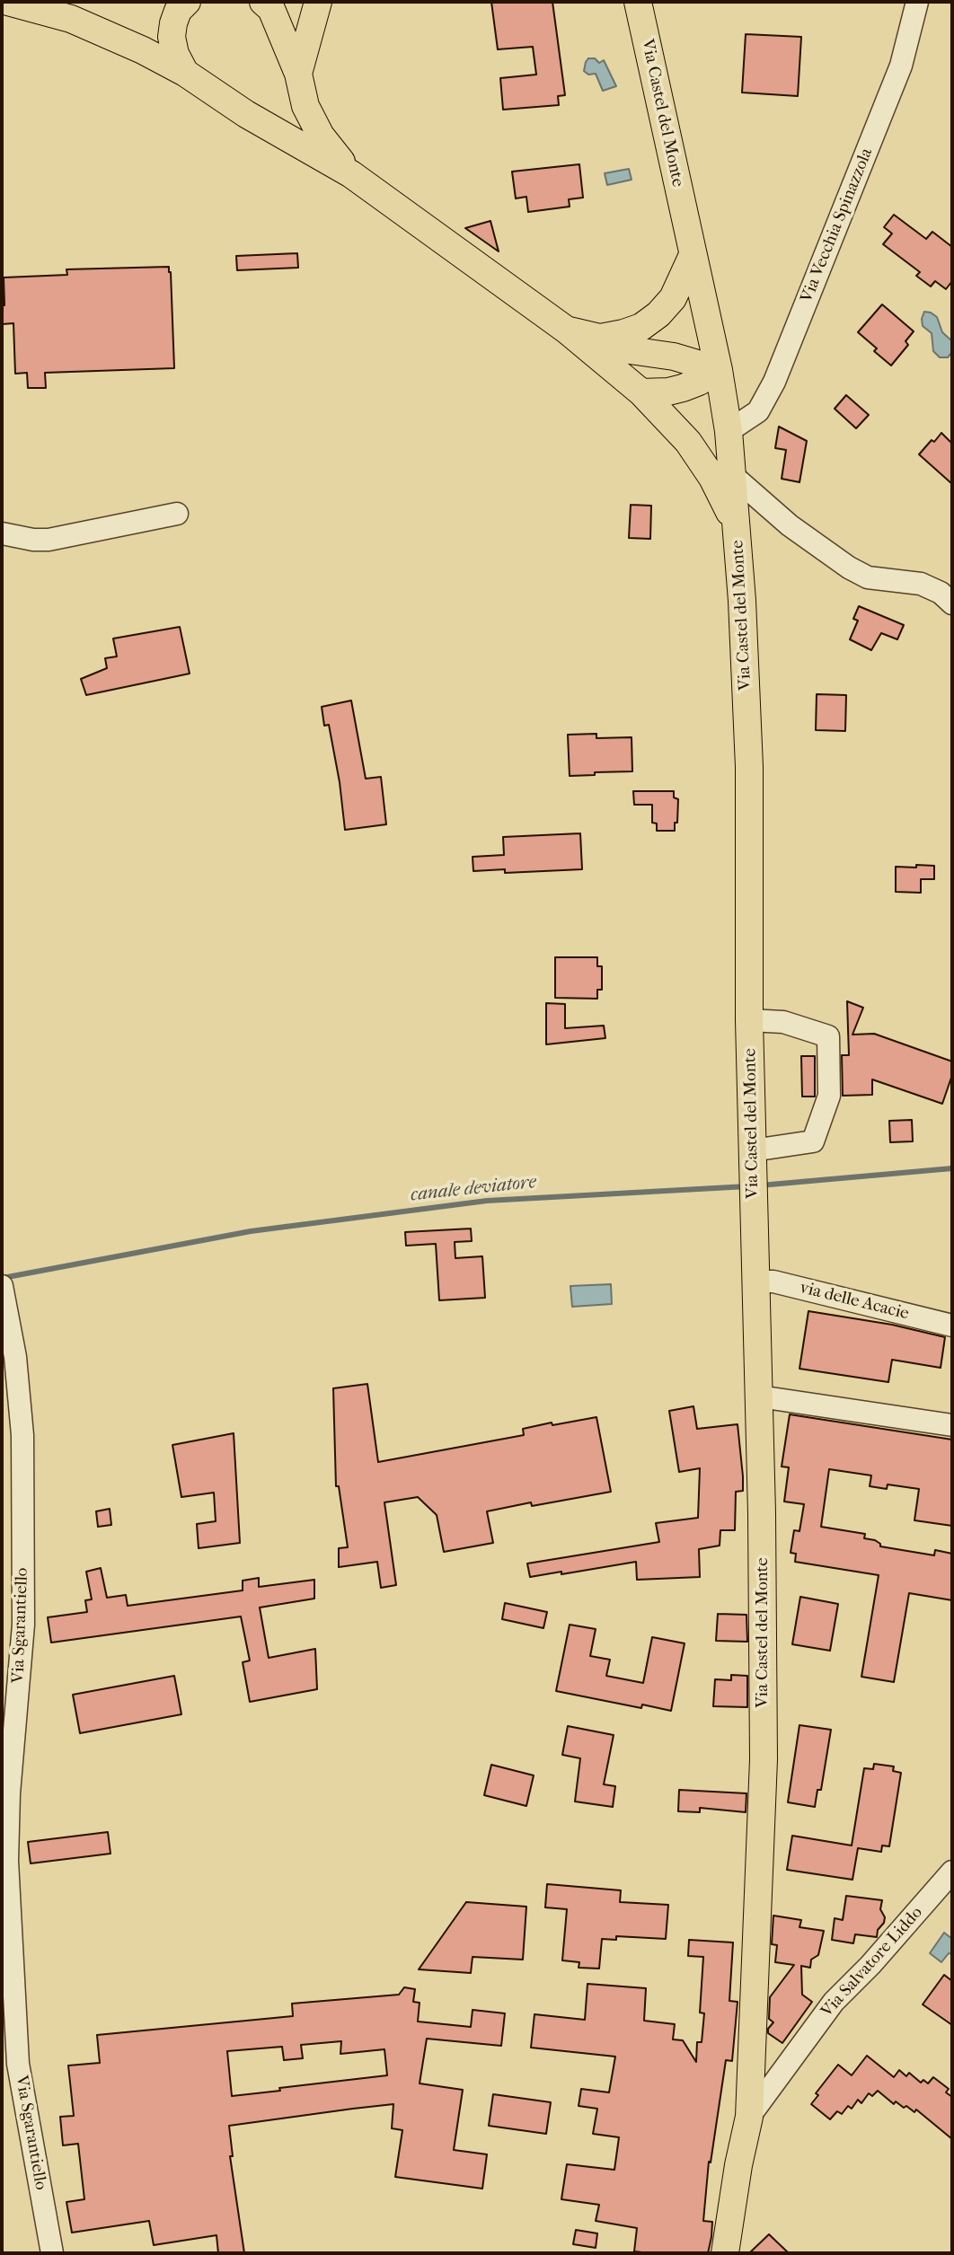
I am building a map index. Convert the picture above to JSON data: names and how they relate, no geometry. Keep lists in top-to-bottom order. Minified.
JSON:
{"streets":{"main road":["Via Castel del Monte"],"street":["Via Vecchia Spinazzola","via delle Acacie","Via Sgarantiello","Via Salvatore Liddo"]},"crossings":[["Via Castel del Monte","Via Vecchia Spinazzola"],["Via Castel del Monte","via delle Acacie"],["Via Castel del Monte","Via Salvatore Liddo"]],"water":["canale deviatore"]}
